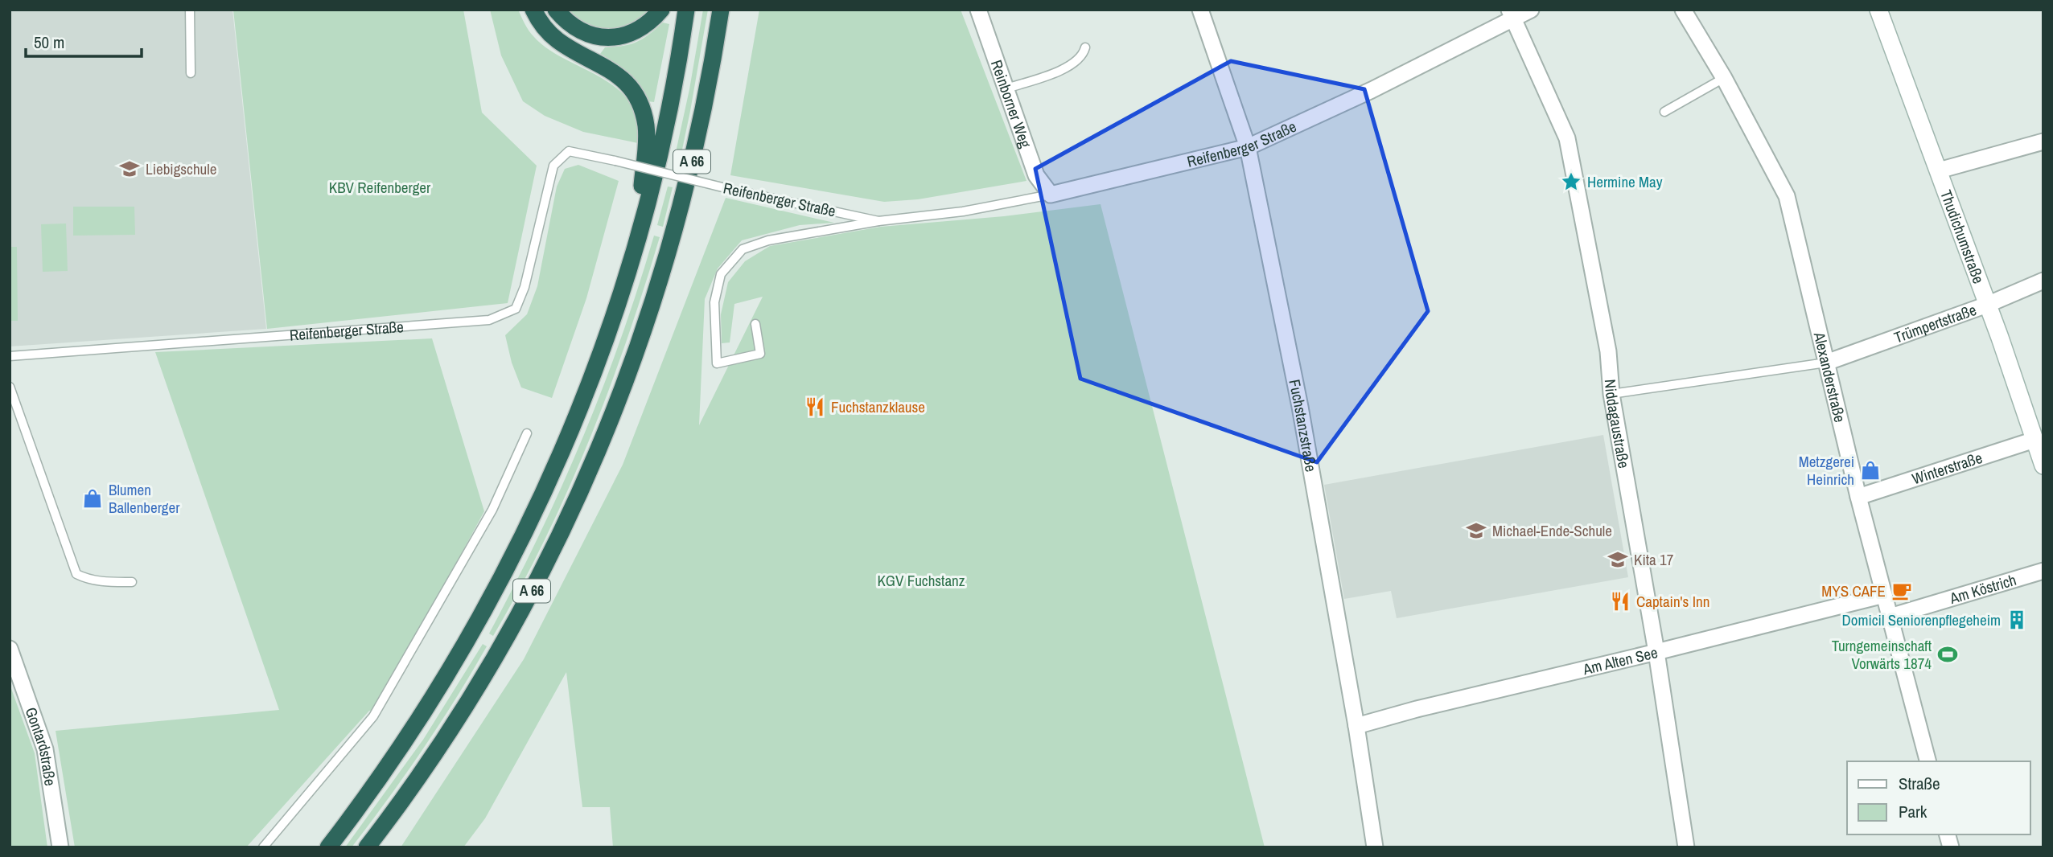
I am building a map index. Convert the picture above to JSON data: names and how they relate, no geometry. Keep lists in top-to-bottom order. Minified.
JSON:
{"streets":{"highway":["A 66"],"main road":["Thudichumstraße"],"street":["Reinborner Weg","Reifenberger Straße","Trümpertstraße","Alexanderstraße","Niddagaustraße","Fuchstanzstraße","Winterstraße","Am Köstrich","Am Alten See","Gontardstraße"]},"crossings":[["Reinborner Weg","Reifenberger Straße"],["Reifenberger Straße","Niddagaustraße"],["Reifenberger Straße","Fuchstanzstraße"],["Thudichumstraße","Trümpertstraße"],["Thudichumstraße","Winterstraße"],["Trümpertstraße","Alexanderstraße"],["Alexanderstraße","Winterstraße"],["Alexanderstraße","Am Köstrich"],["Alexanderstraße","Am Alten See"],["Niddagaustraße","Am Alten See"],["Fuchstanzstraße","Am Alten See"]],"parks":["KBV Reifenberger","KGV Fuchstanz"],"places":{"school or university":["Liebigschule","Michael-Ende-Schule","Kita 17"],"place":["Hermine May"],"restaurant":["Fuchstanzklause","Captain's Inn"],"shop":["Metzgerei Heinrich","Blumen Ballenberger"],"cafe":["MYS CAFE"],"building":["Domicil Seniorenpflegeheim"],"sports":["Turngemeinschaft Vorwärts 1874"]},"legend":["Straße","Park"],"scale_bar":"50 m"}
